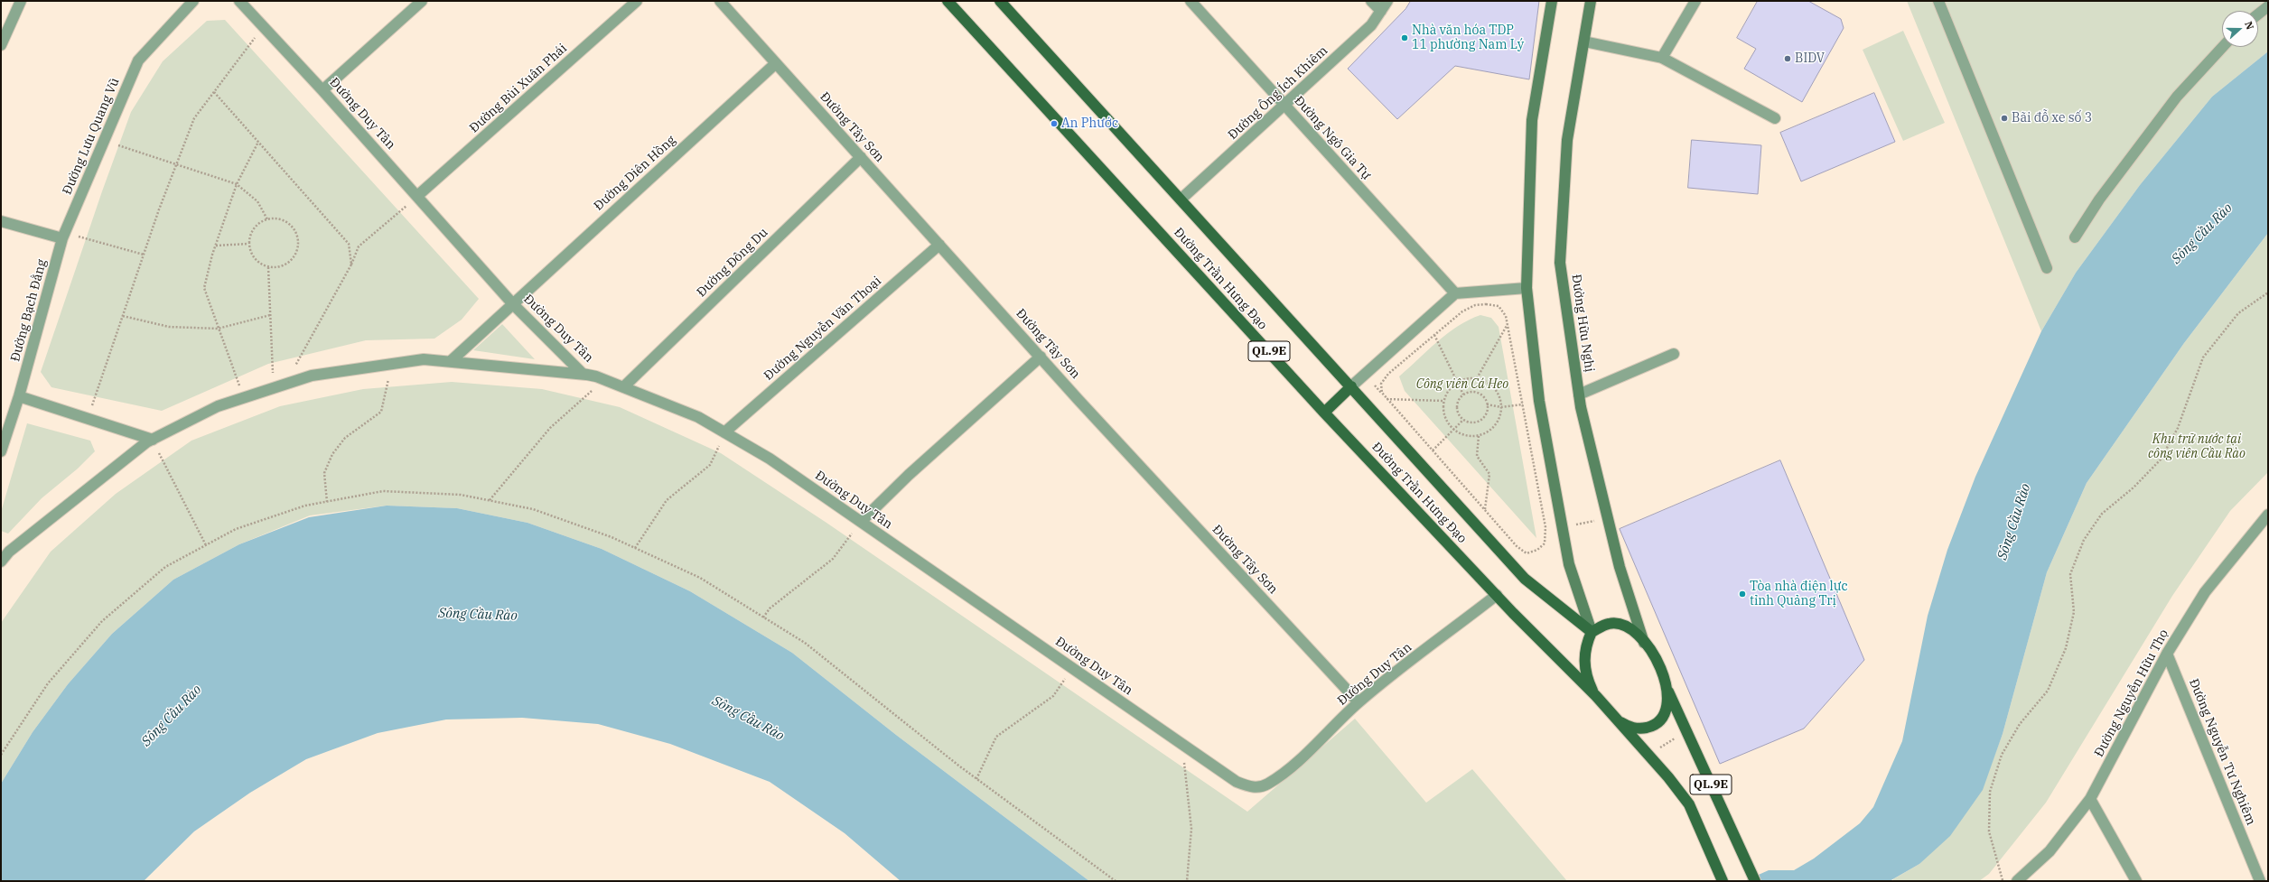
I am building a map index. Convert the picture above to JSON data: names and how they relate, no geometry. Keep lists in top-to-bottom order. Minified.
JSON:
{"streets":{"main road":["Đường Trần Hưng Đạo","Đường Hữu Nghị","QL.9E"],"street":["Đường Bùi Xuân Phái","Đường Ông Ích Khiêm","Đường Duy Tân","Đường Tây Sơn","Đường Lưu Quang Vũ","Đường Ngô Gia Tự","Đường Diên Hồng","Đường Đông Du","Đường Bạch Đằng","Đường Nguyễn Văn Thoại","Đường Nguyễn Hữu Thọ","Đường Nguyễn Tư Nghiêm"]},"crossings":[["Đường Bùi Xuân Phái","Đường Duy Tân"],["Đường Ông Ích Khiêm","Đường Ngô Gia Tự"],["Đường Ông Ích Khiêm","Đường Trần Hưng Đạo"],["Đường Duy Tân","Đường Tây Sơn"],["Đường Duy Tân","Đường Diên Hồng"],["Đường Duy Tân","Đường Đông Du"],["Đường Duy Tân","Đường Trần Hưng Đạo"],["Đường Duy Tân","Đường Nguyễn Văn Thoại"],["Đường Tây Sơn","Đường Diên Hồng"],["Đường Tây Sơn","Đường Đông Du"],["Đường Tây Sơn","Đường Nguyễn Văn Thoại"],["Đường Lưu Quang Vũ","Đường Bạch Đằng"],["Đường Trần Hưng Đạo","Đường Hữu Nghị"],["Đường Nguyễn Hữu Thọ","Đường Nguyễn Tư Nghiêm"]],"water":["Sông Cầu Rào"],"parks":["Công viên Cá Heo","Khu trữ nước tại công viên Cầu Rào"],"places":["Nhà văn hóa TDP 11 phường Nam Lý","BIDV","Bãi đỗ xe số 3","An Phước","Tòa nhà điện lực tỉnh Quảng Trị"],"north":"right"}
